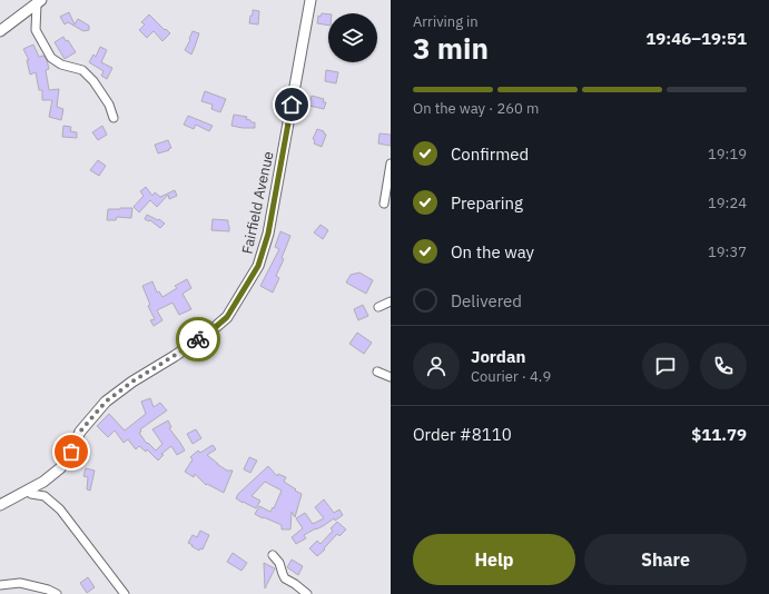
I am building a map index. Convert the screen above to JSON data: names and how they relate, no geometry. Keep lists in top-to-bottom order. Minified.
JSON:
{"streets":{"street":["Fairfield Avenue"]},"page":{"heading":["3 min","Arriving in","19:46–19:51"],"panel":["Jordan","Courier · 4.9","Order #8110","$11.79"],"bar":"On the way · 260 m","list":[["Confirmed","19:19"],["Preparing","19:24"],["On the way","19:37"],"Delivered"],"buttons":["Help","Share"]}}
